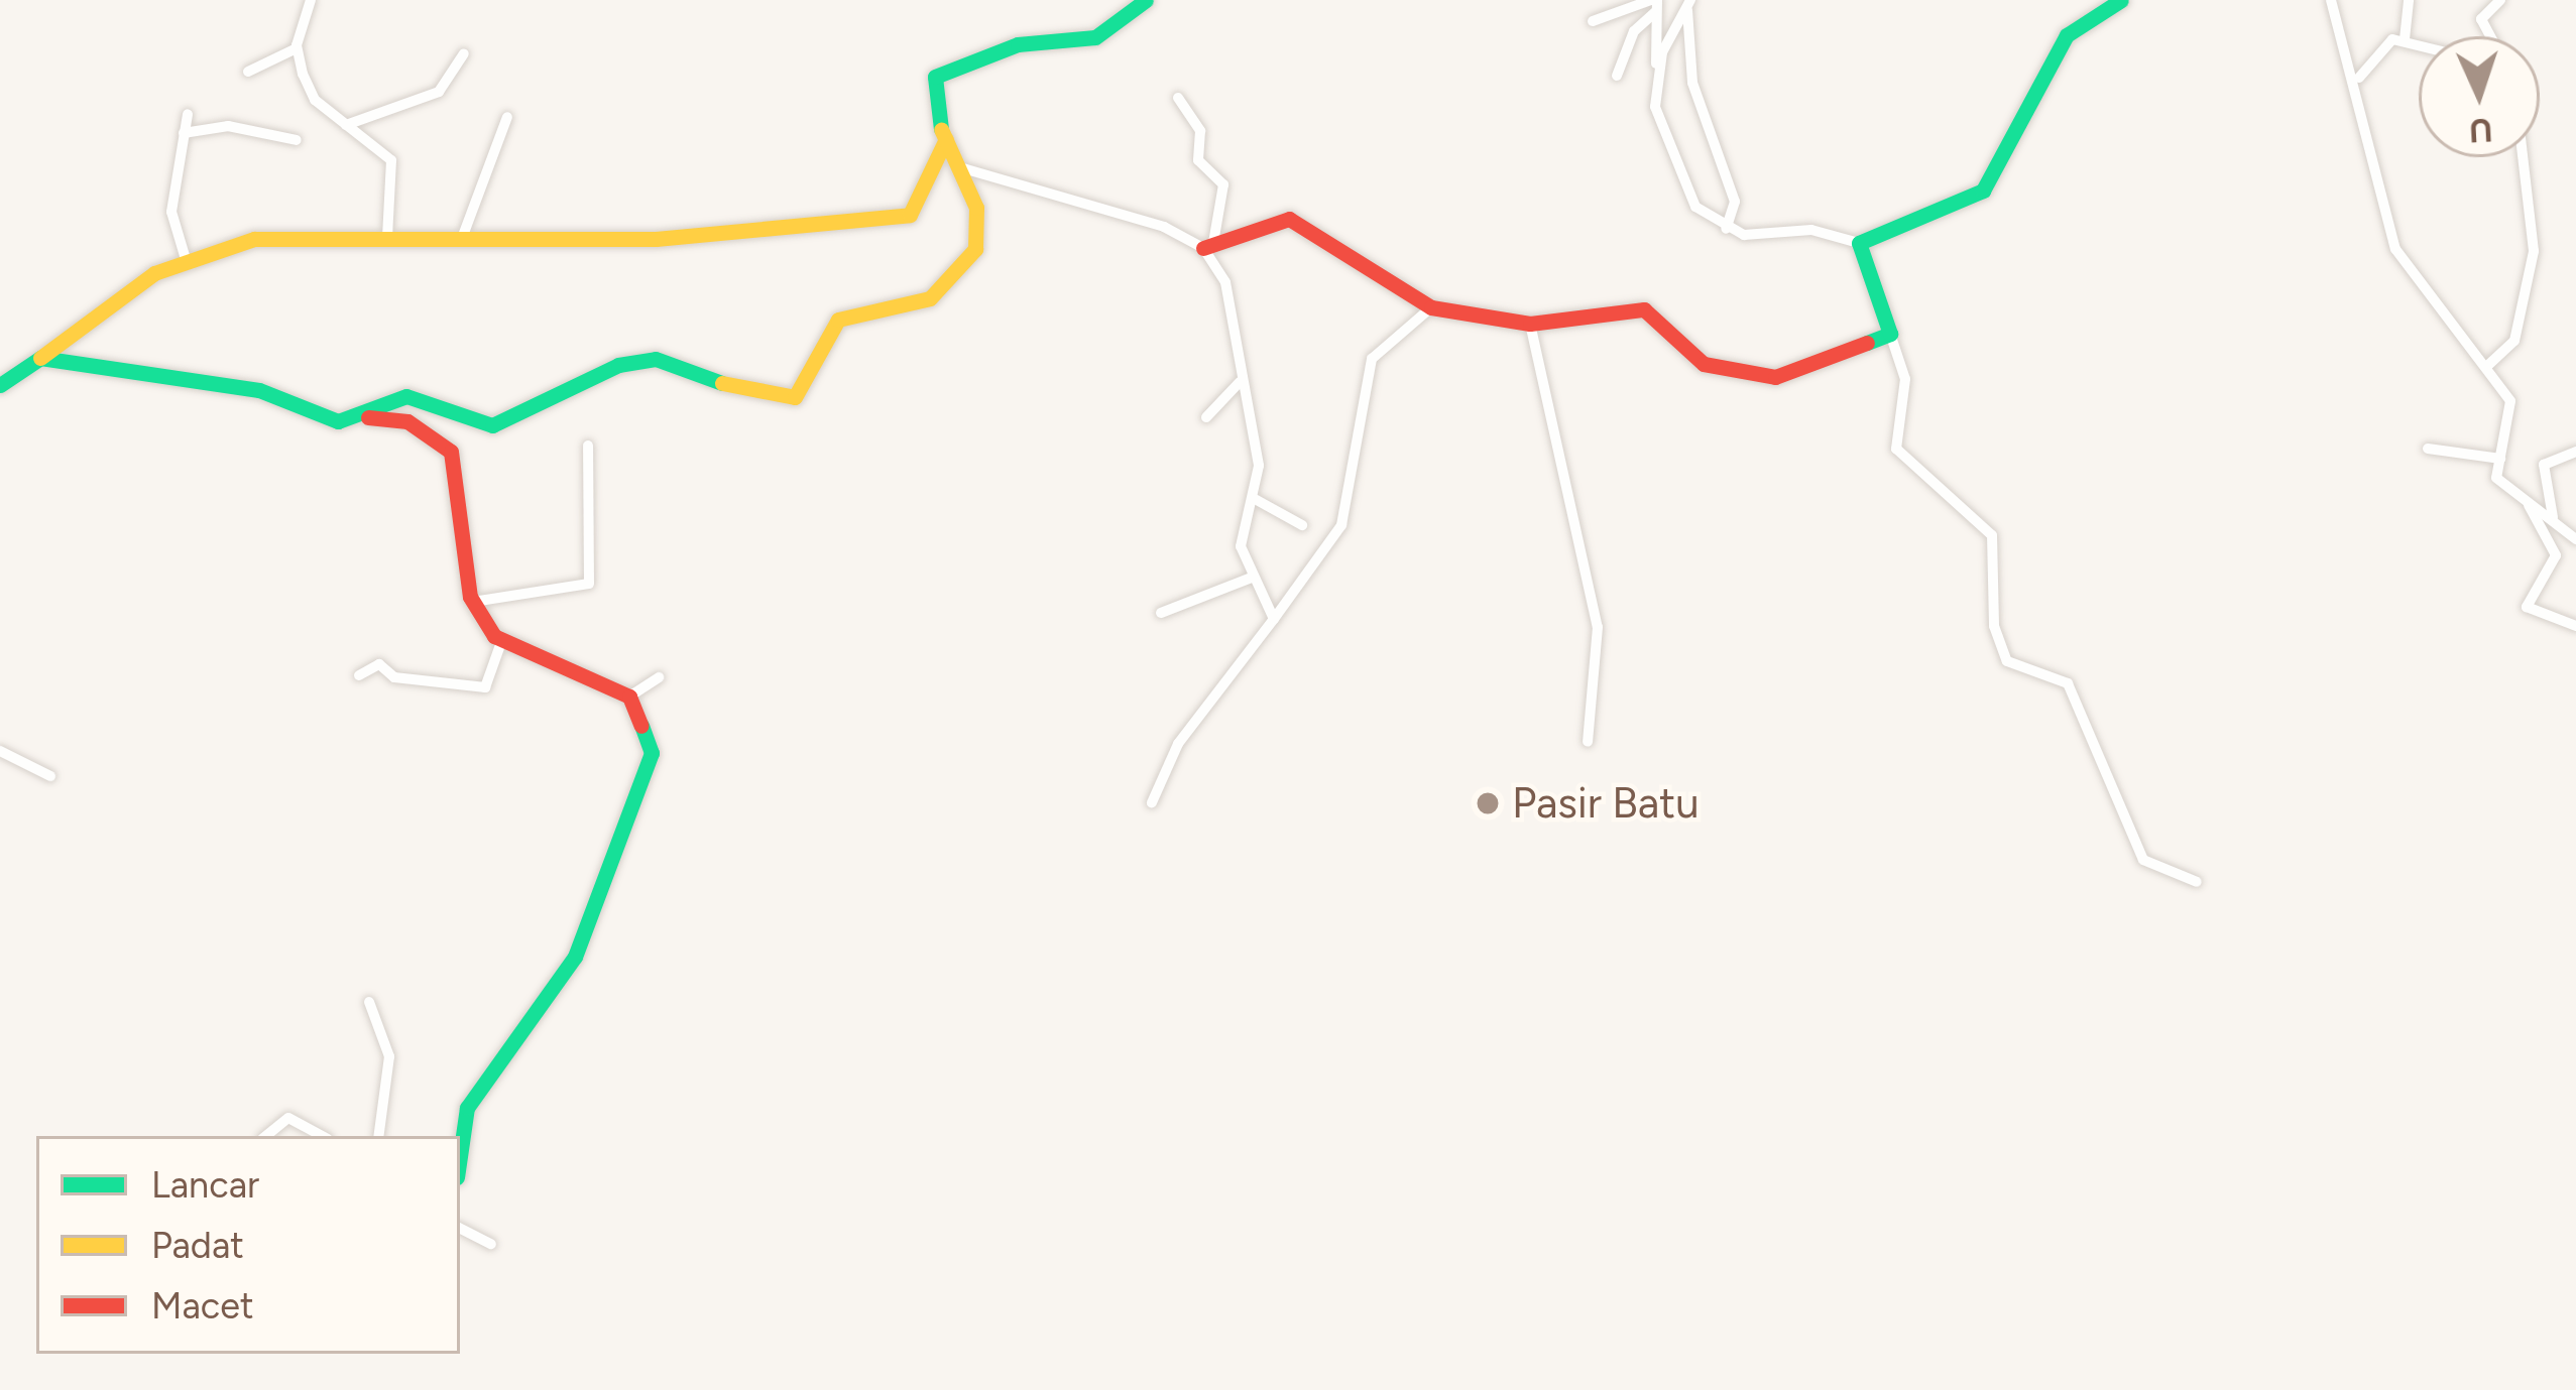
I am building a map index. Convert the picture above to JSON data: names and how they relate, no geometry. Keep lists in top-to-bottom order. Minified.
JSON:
{"places":["Pasir Batu"],"legend":["Lancar","Padat","Macet"],"north":"bottom"}
